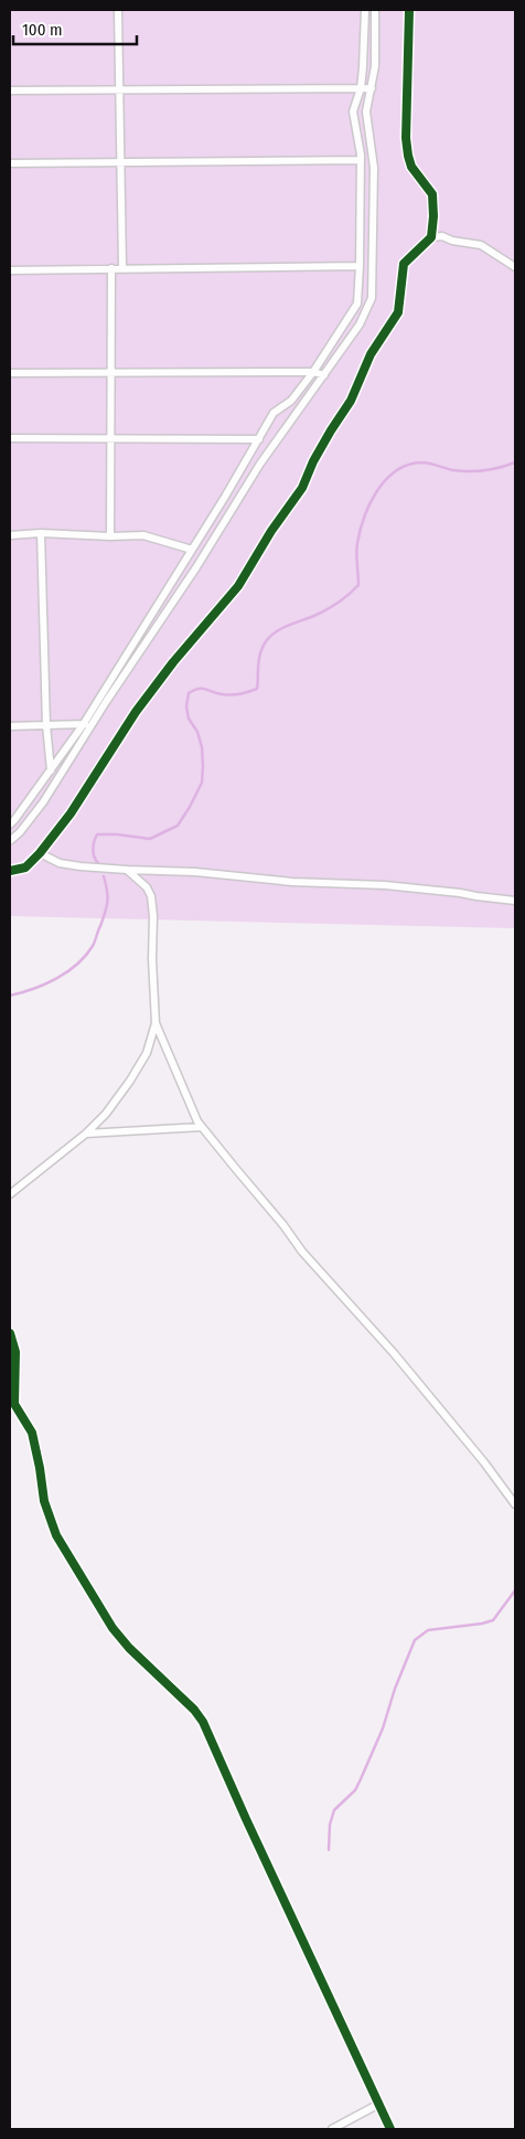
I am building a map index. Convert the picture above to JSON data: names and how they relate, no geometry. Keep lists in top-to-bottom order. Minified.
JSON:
{"scale_bar":"100 m"}
